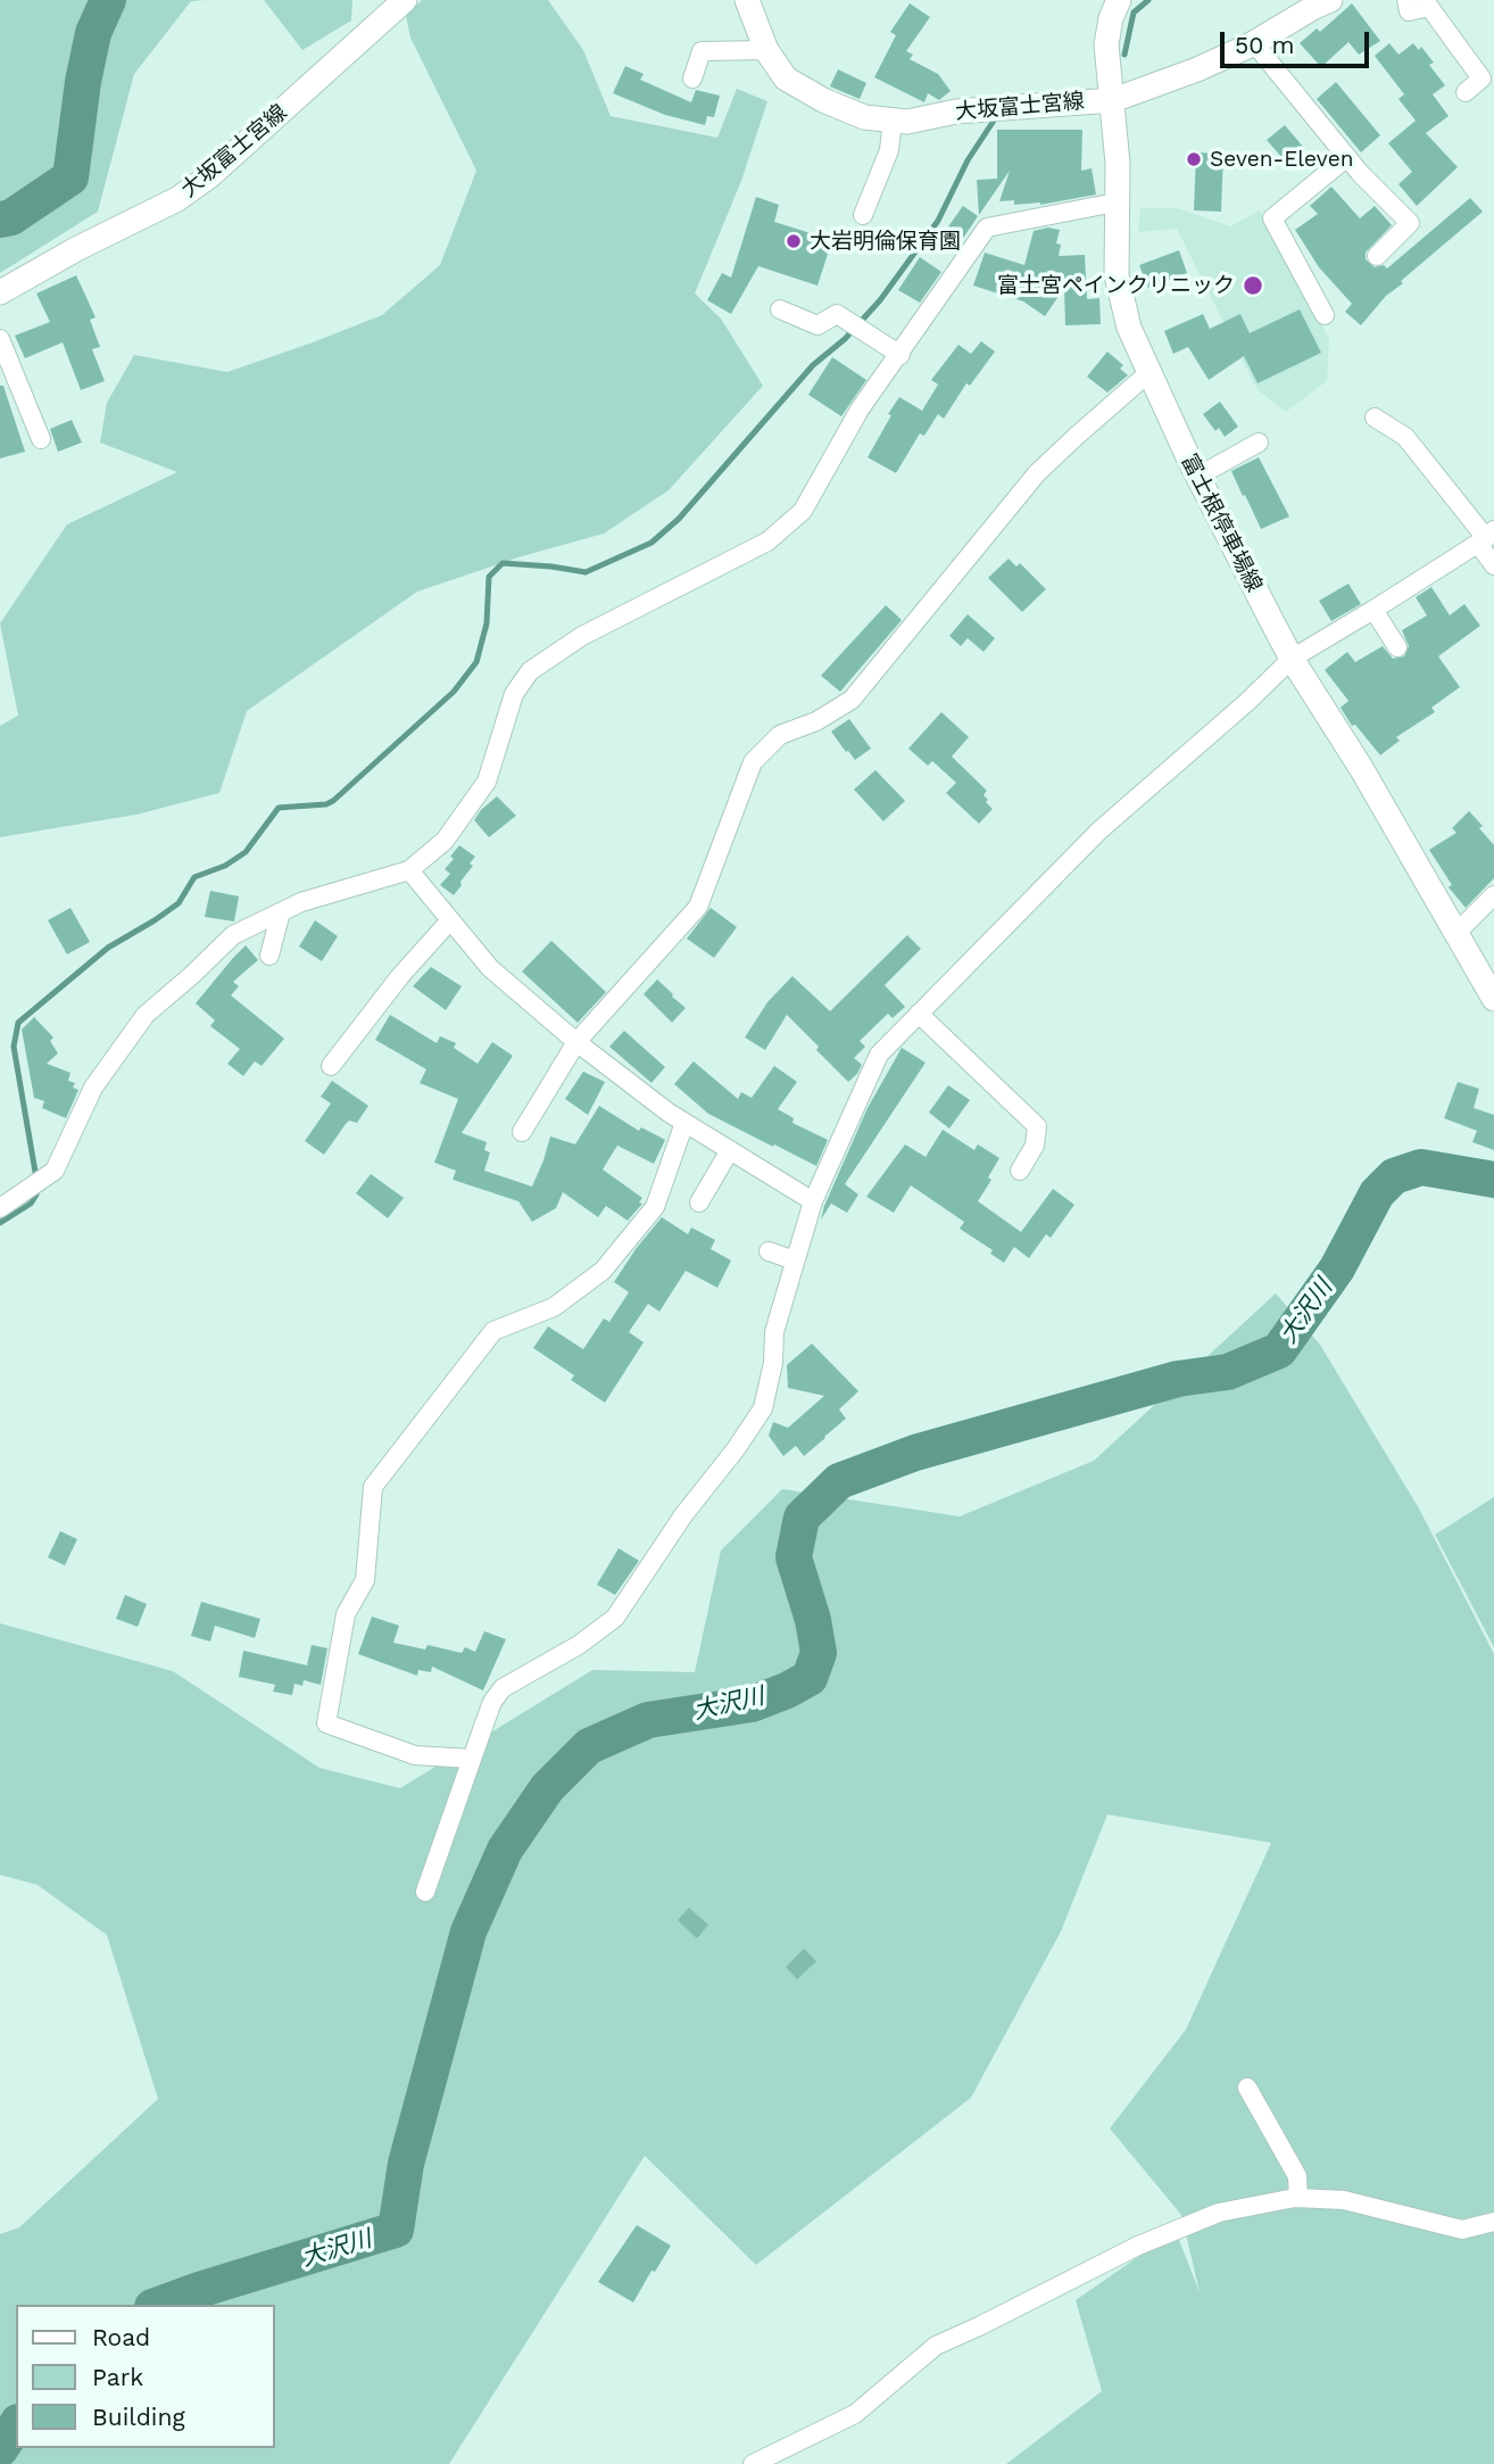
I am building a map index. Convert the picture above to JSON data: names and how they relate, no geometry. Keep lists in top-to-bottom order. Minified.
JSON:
{"streets":{"main road":["大坂富士宮線","富士根停車場線"]},"crossings":[["大坂富士宮線","富士根停車場線"]],"water":["大沢川"],"places":["Seven-Eleven","大岩明倫保育園","富士宮ペインクリニック"],"legend":["Road","Park","Building"],"scale_bar":"50 m"}
